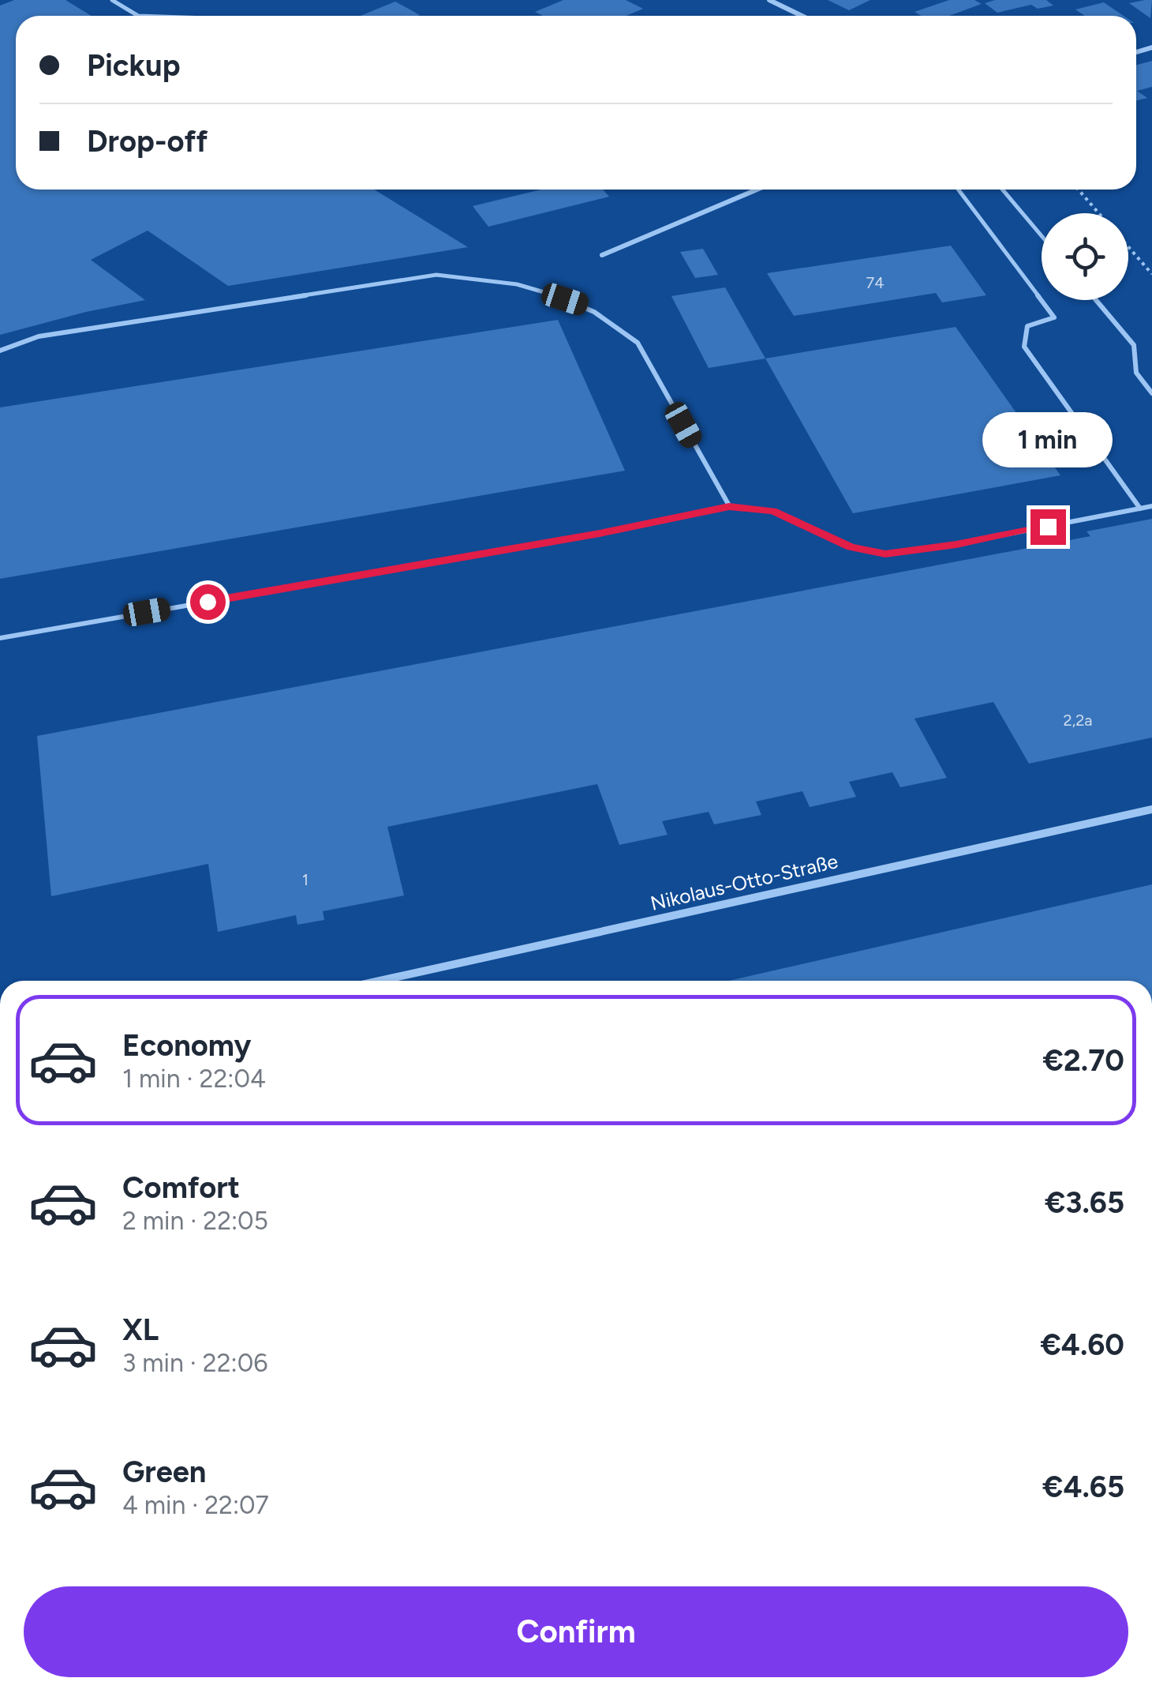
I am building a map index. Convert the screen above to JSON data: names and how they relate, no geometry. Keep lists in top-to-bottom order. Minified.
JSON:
{"streets":{"street":["Nikolaus-Otto-Straße"]},"house_numbers":["74","2,2a","1"],"page":{"banner":["Pickup","Drop-off"],"bubble":"1 min","list":[{"name":"Economy","note":"1 min · 22:04","value":"€2.70"},{"name":"Comfort","note":"2 min · 22:05","value":"€3.65"},{"name":"XL","note":"3 min · 22:06","value":"€4.60"},{"name":"Green","note":"4 min · 22:07","value":"€4.65"}],"buttons":"Confirm"}}
